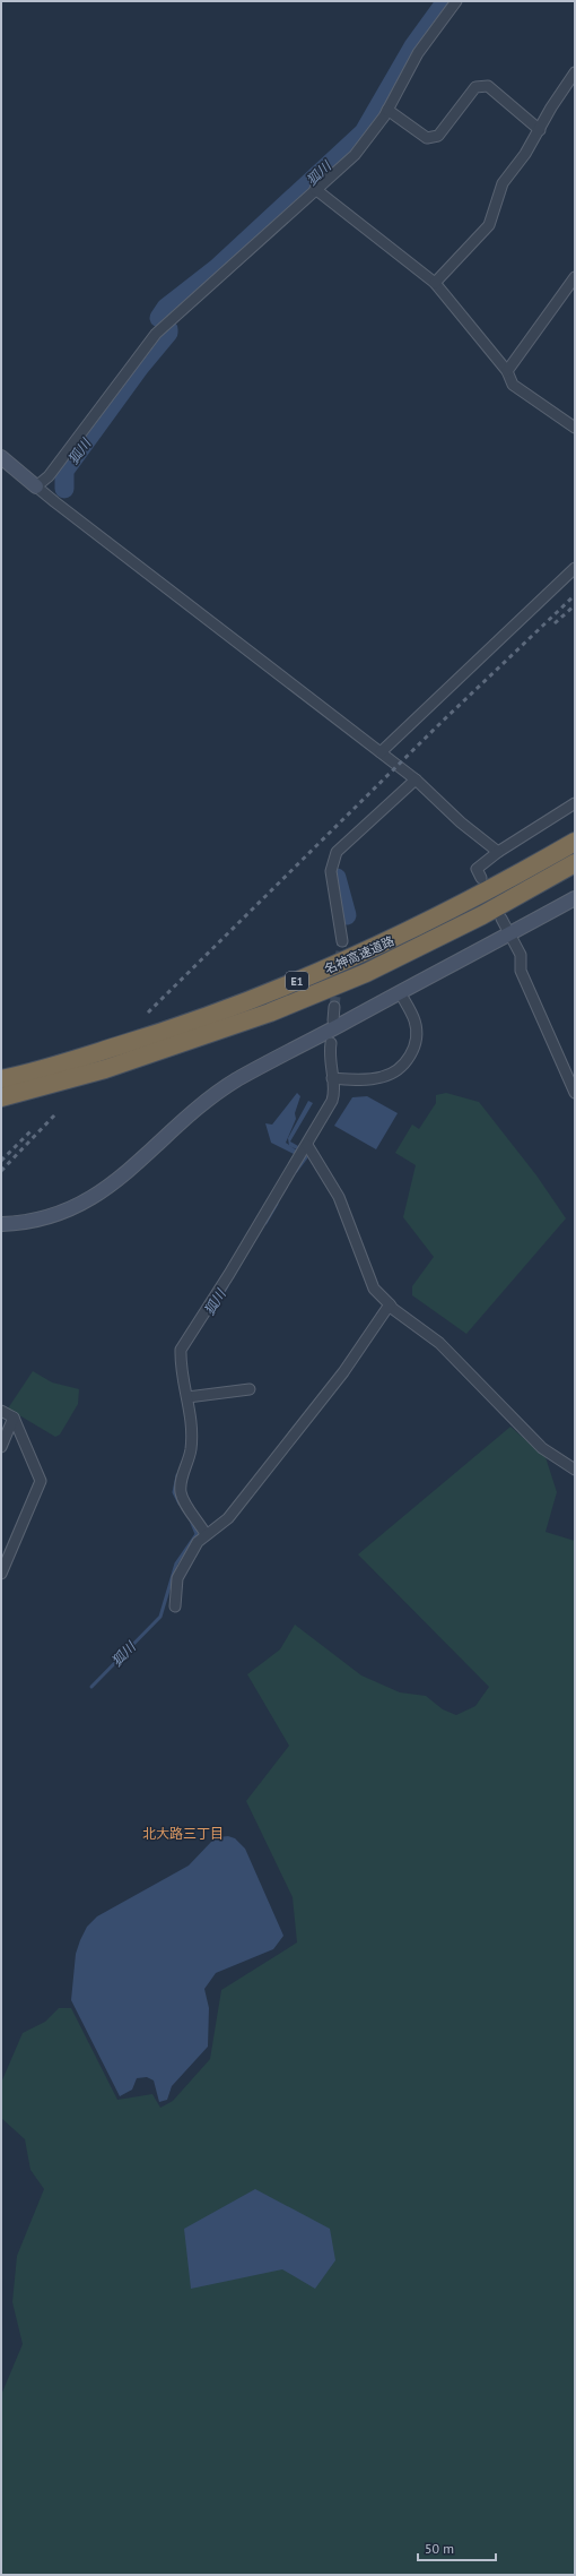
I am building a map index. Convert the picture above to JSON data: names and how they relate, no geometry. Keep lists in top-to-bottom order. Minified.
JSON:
{"streets":{"highway":["名神高速道路","E1"]},"districts":["北大路三丁目"],"water":["狐川"],"scale_bar":"50 m"}
